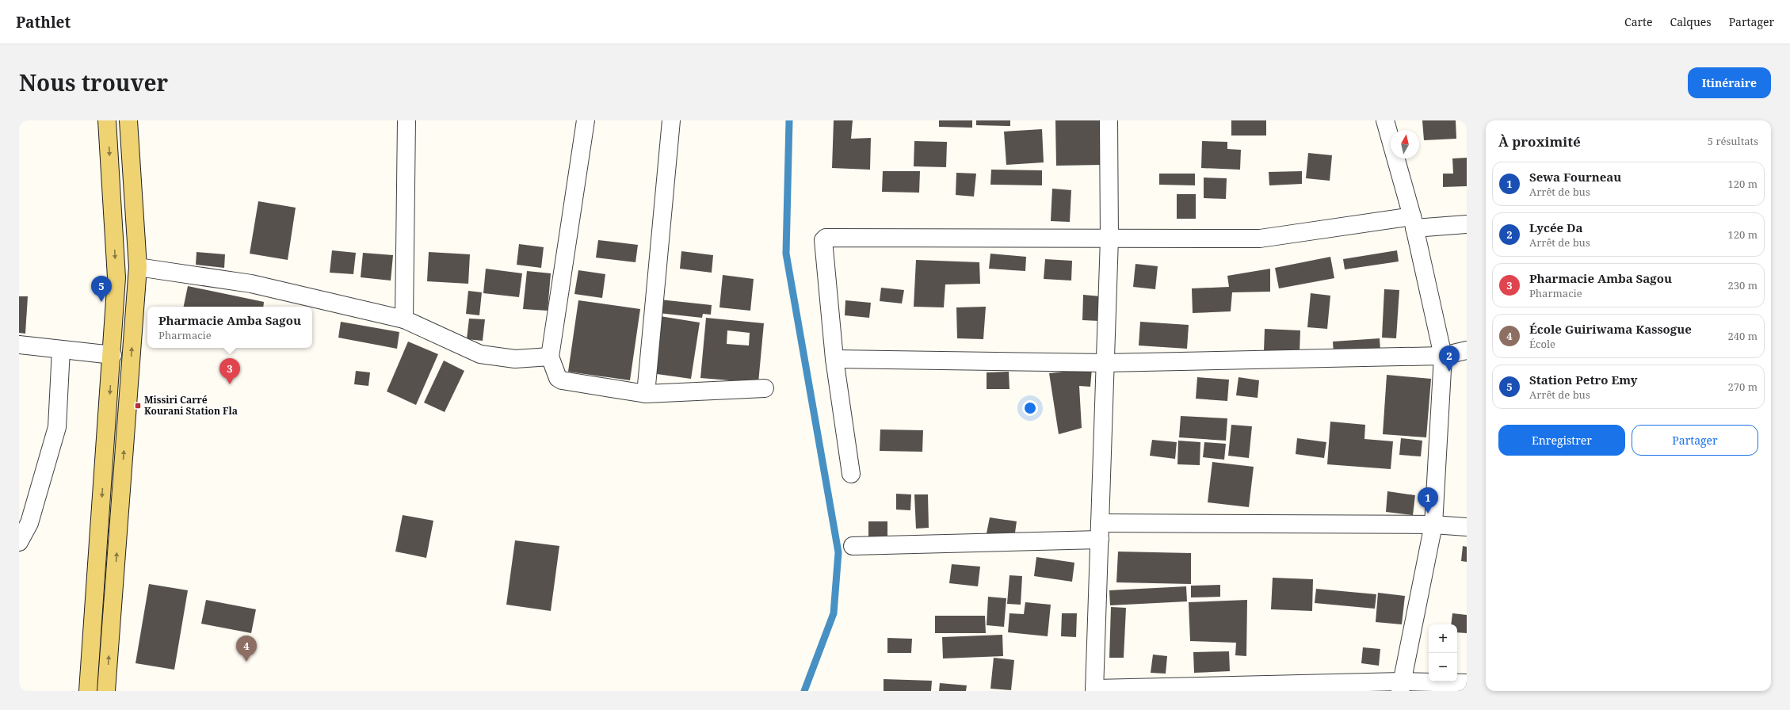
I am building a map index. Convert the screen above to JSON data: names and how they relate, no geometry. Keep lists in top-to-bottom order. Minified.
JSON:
{"places":{"transit":["Missiri Carré Kourani Station Fla"]},"north":"top","page":{"header":"Pathlet","nav":["Carte","Calques","Partager"],"title":"Nous trouver","buttons":["Itinéraire",["Enregistrer","Partager"]],"heading":["À proximité","5 résultats"],"list":[{"mark":"1","name":"Sewa Fourneau","note":"Arrêt de bus","value":"120 m"},{"mark":"2","name":"Lycée Da","note":"Arrêt de bus","value":"120 m"},{"mark":"3","name":"Pharmacie Amba Sagou","note":"Pharmacie","value":"230 m"},{"mark":"4","name":"École Guiriwama Kassogue","note":"École","value":"240 m"},{"mark":"5","name":"Station Petro Emy","note":"Arrêt de bus","value":"270 m"}],"pins":["5","2","3","1","4"],"popup":["Pharmacie Amba Sagou","Pharmacie"],"map_buttons":["+","−"]}}
